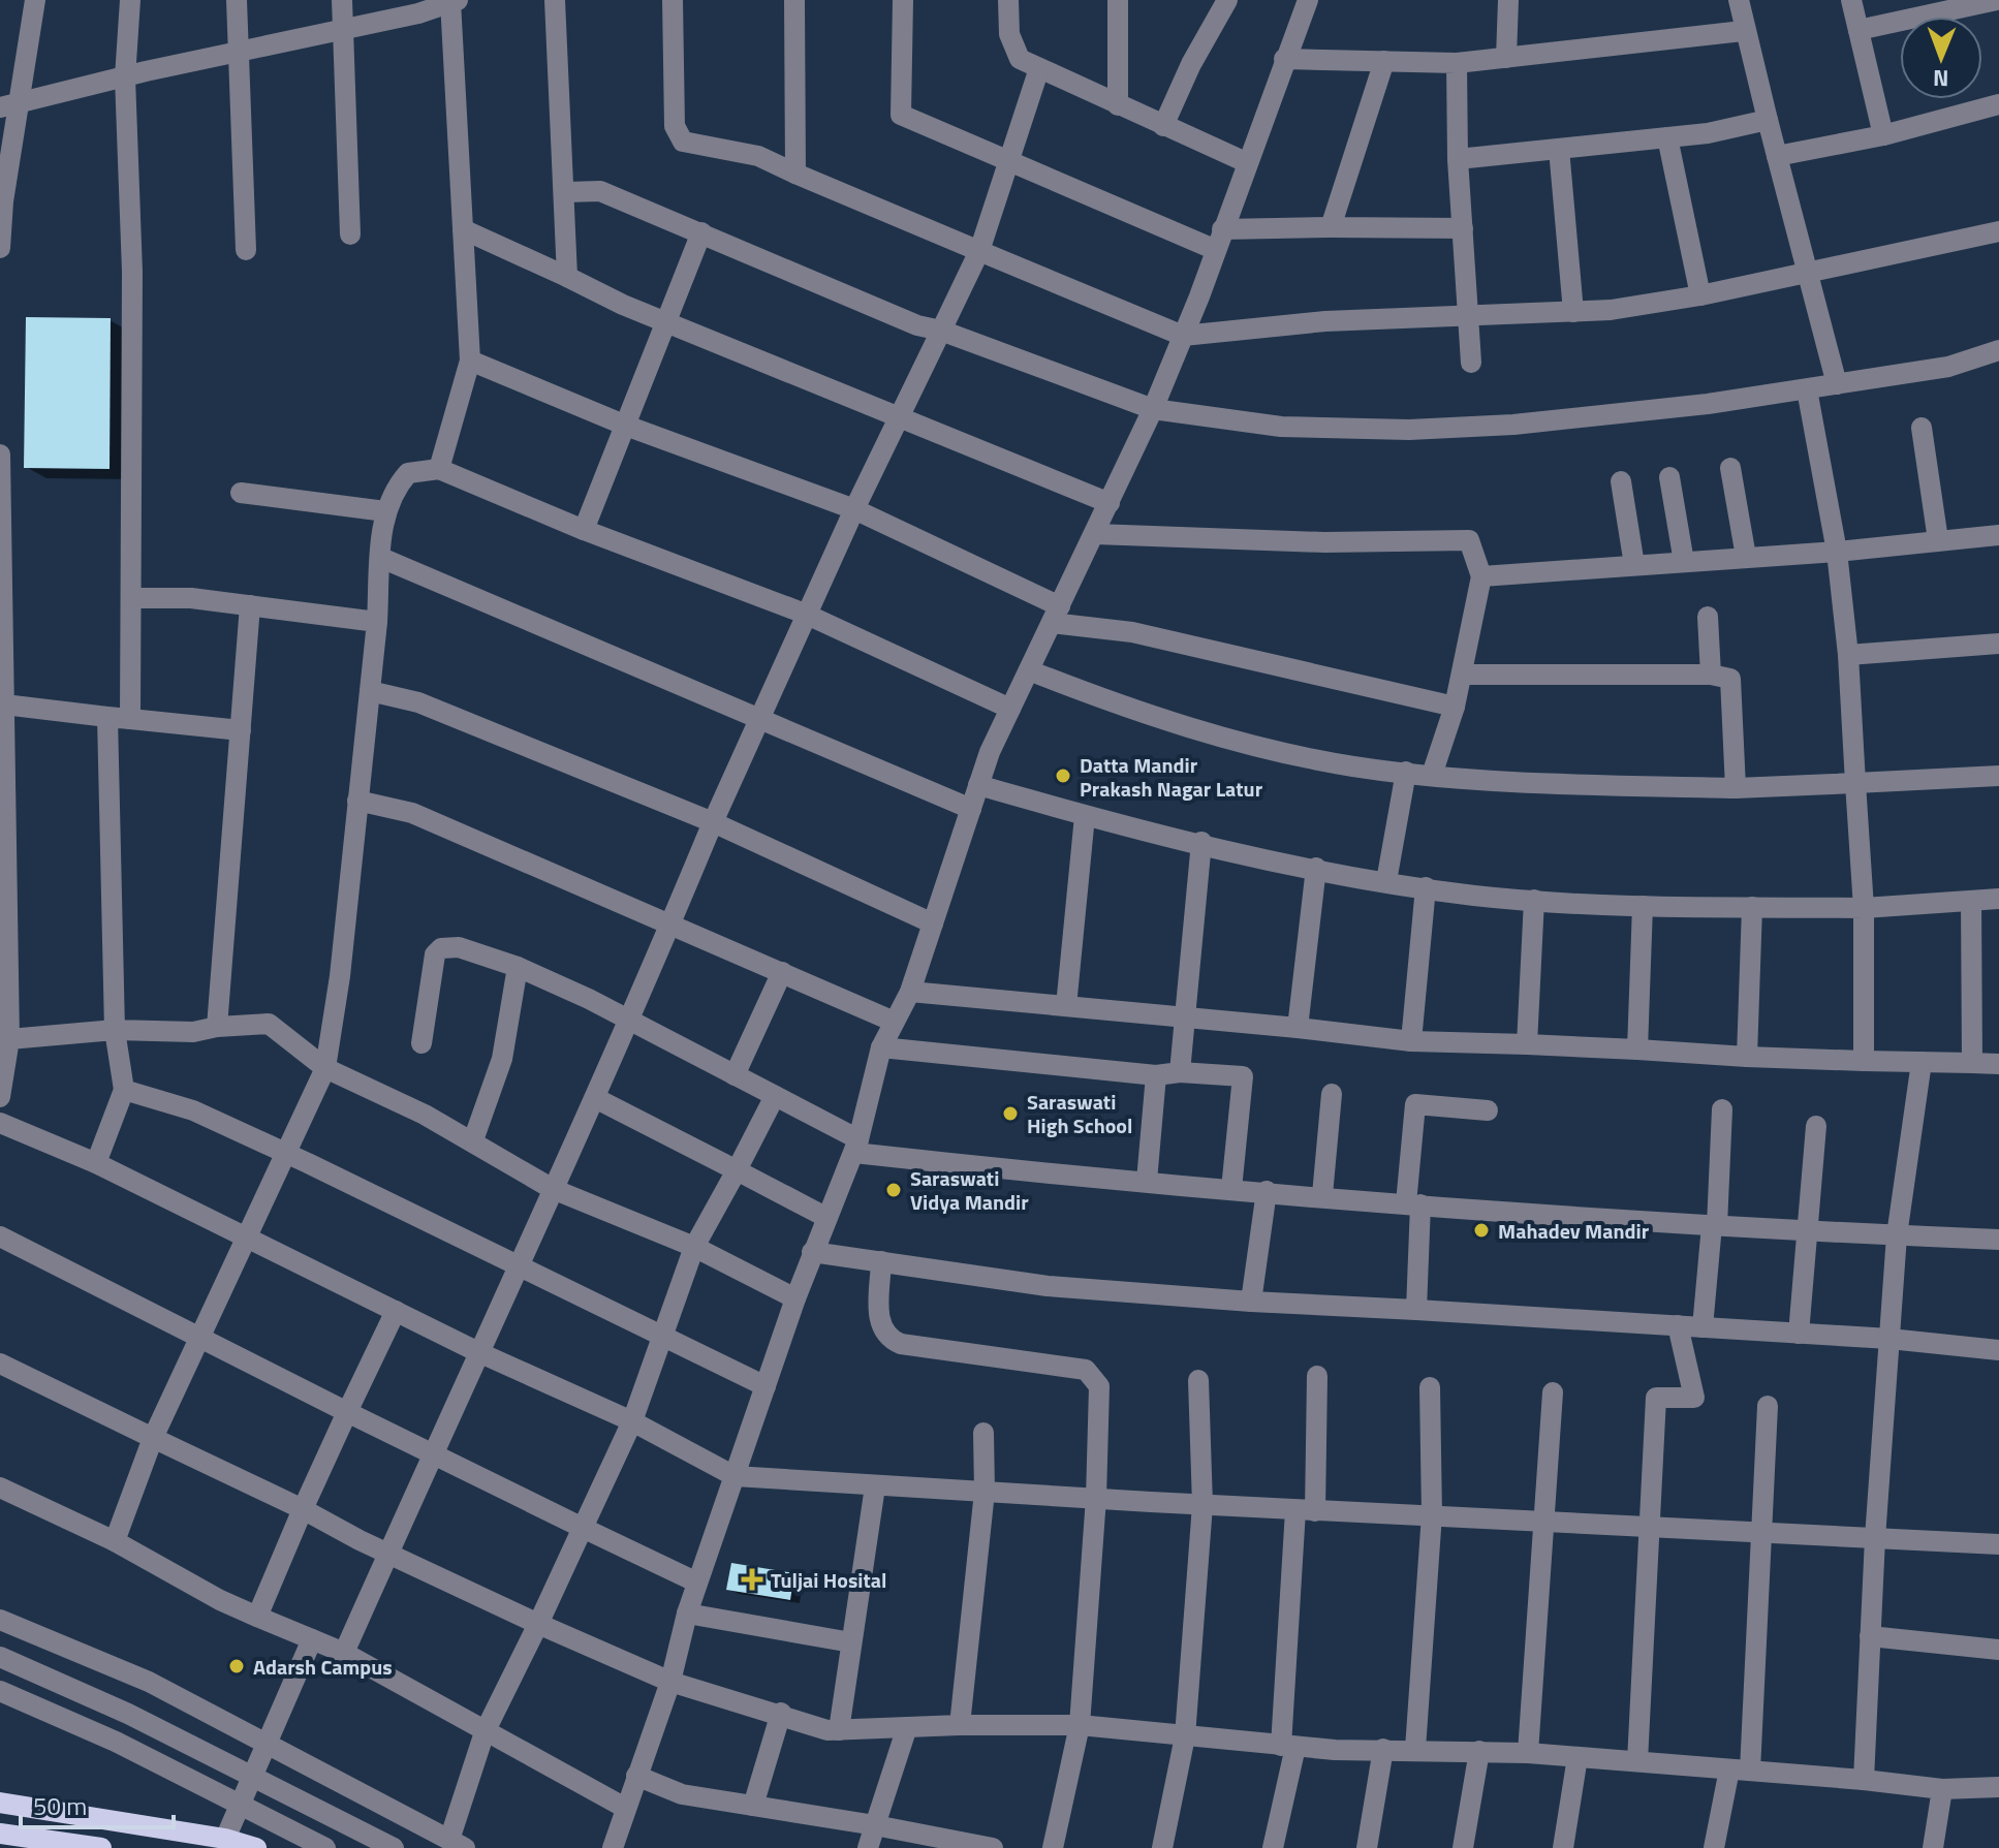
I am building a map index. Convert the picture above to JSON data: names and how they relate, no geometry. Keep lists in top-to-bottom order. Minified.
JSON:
{"places":{"other":["Datta Mandir Prakash Nagar Latur","Saraswati High School","Saraswati Vidya Mandir","Mahadev Mandir","Adarsh Campus"],"health":["Tuljai Hosital"]},"scale_bar":"50 m","north":"bottom"}
